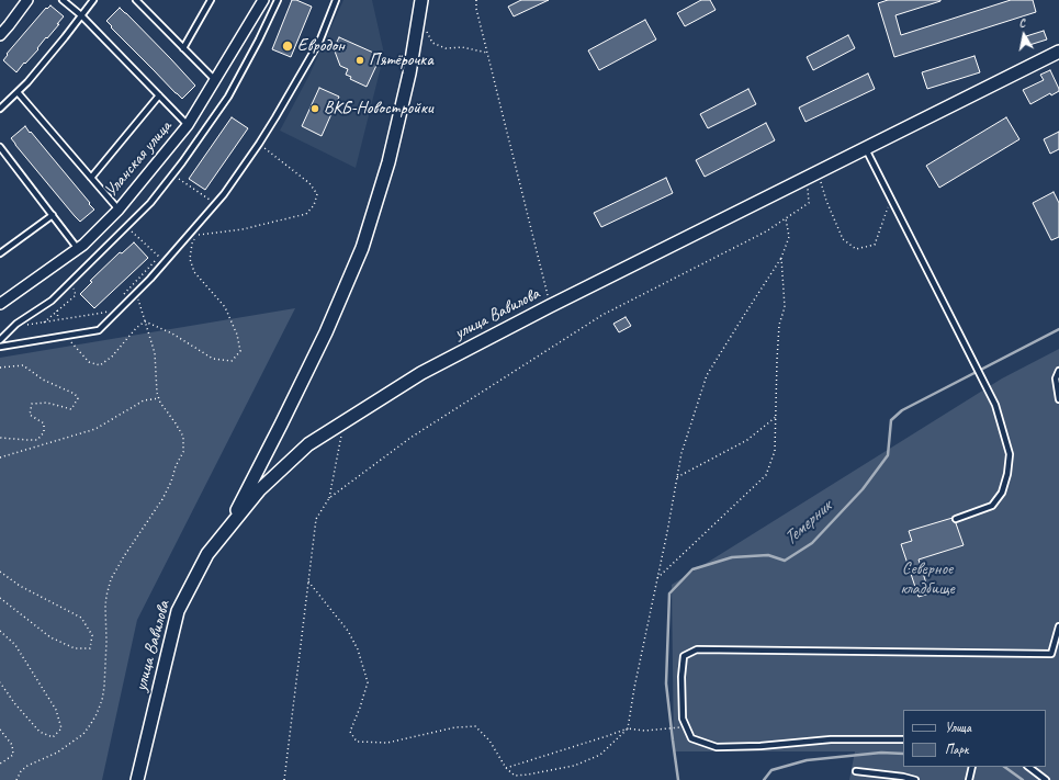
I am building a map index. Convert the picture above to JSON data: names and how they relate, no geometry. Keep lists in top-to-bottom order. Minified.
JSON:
{"streets":{"street":["Уланская улица","улица Вавилова"]},"water":["Темерник"],"parks":["Северное кладбище"],"places":["Евродон","Пятёрочка","ВКБ-Новостройки"],"legend":["Улица","Парк"],"north":"top"}
